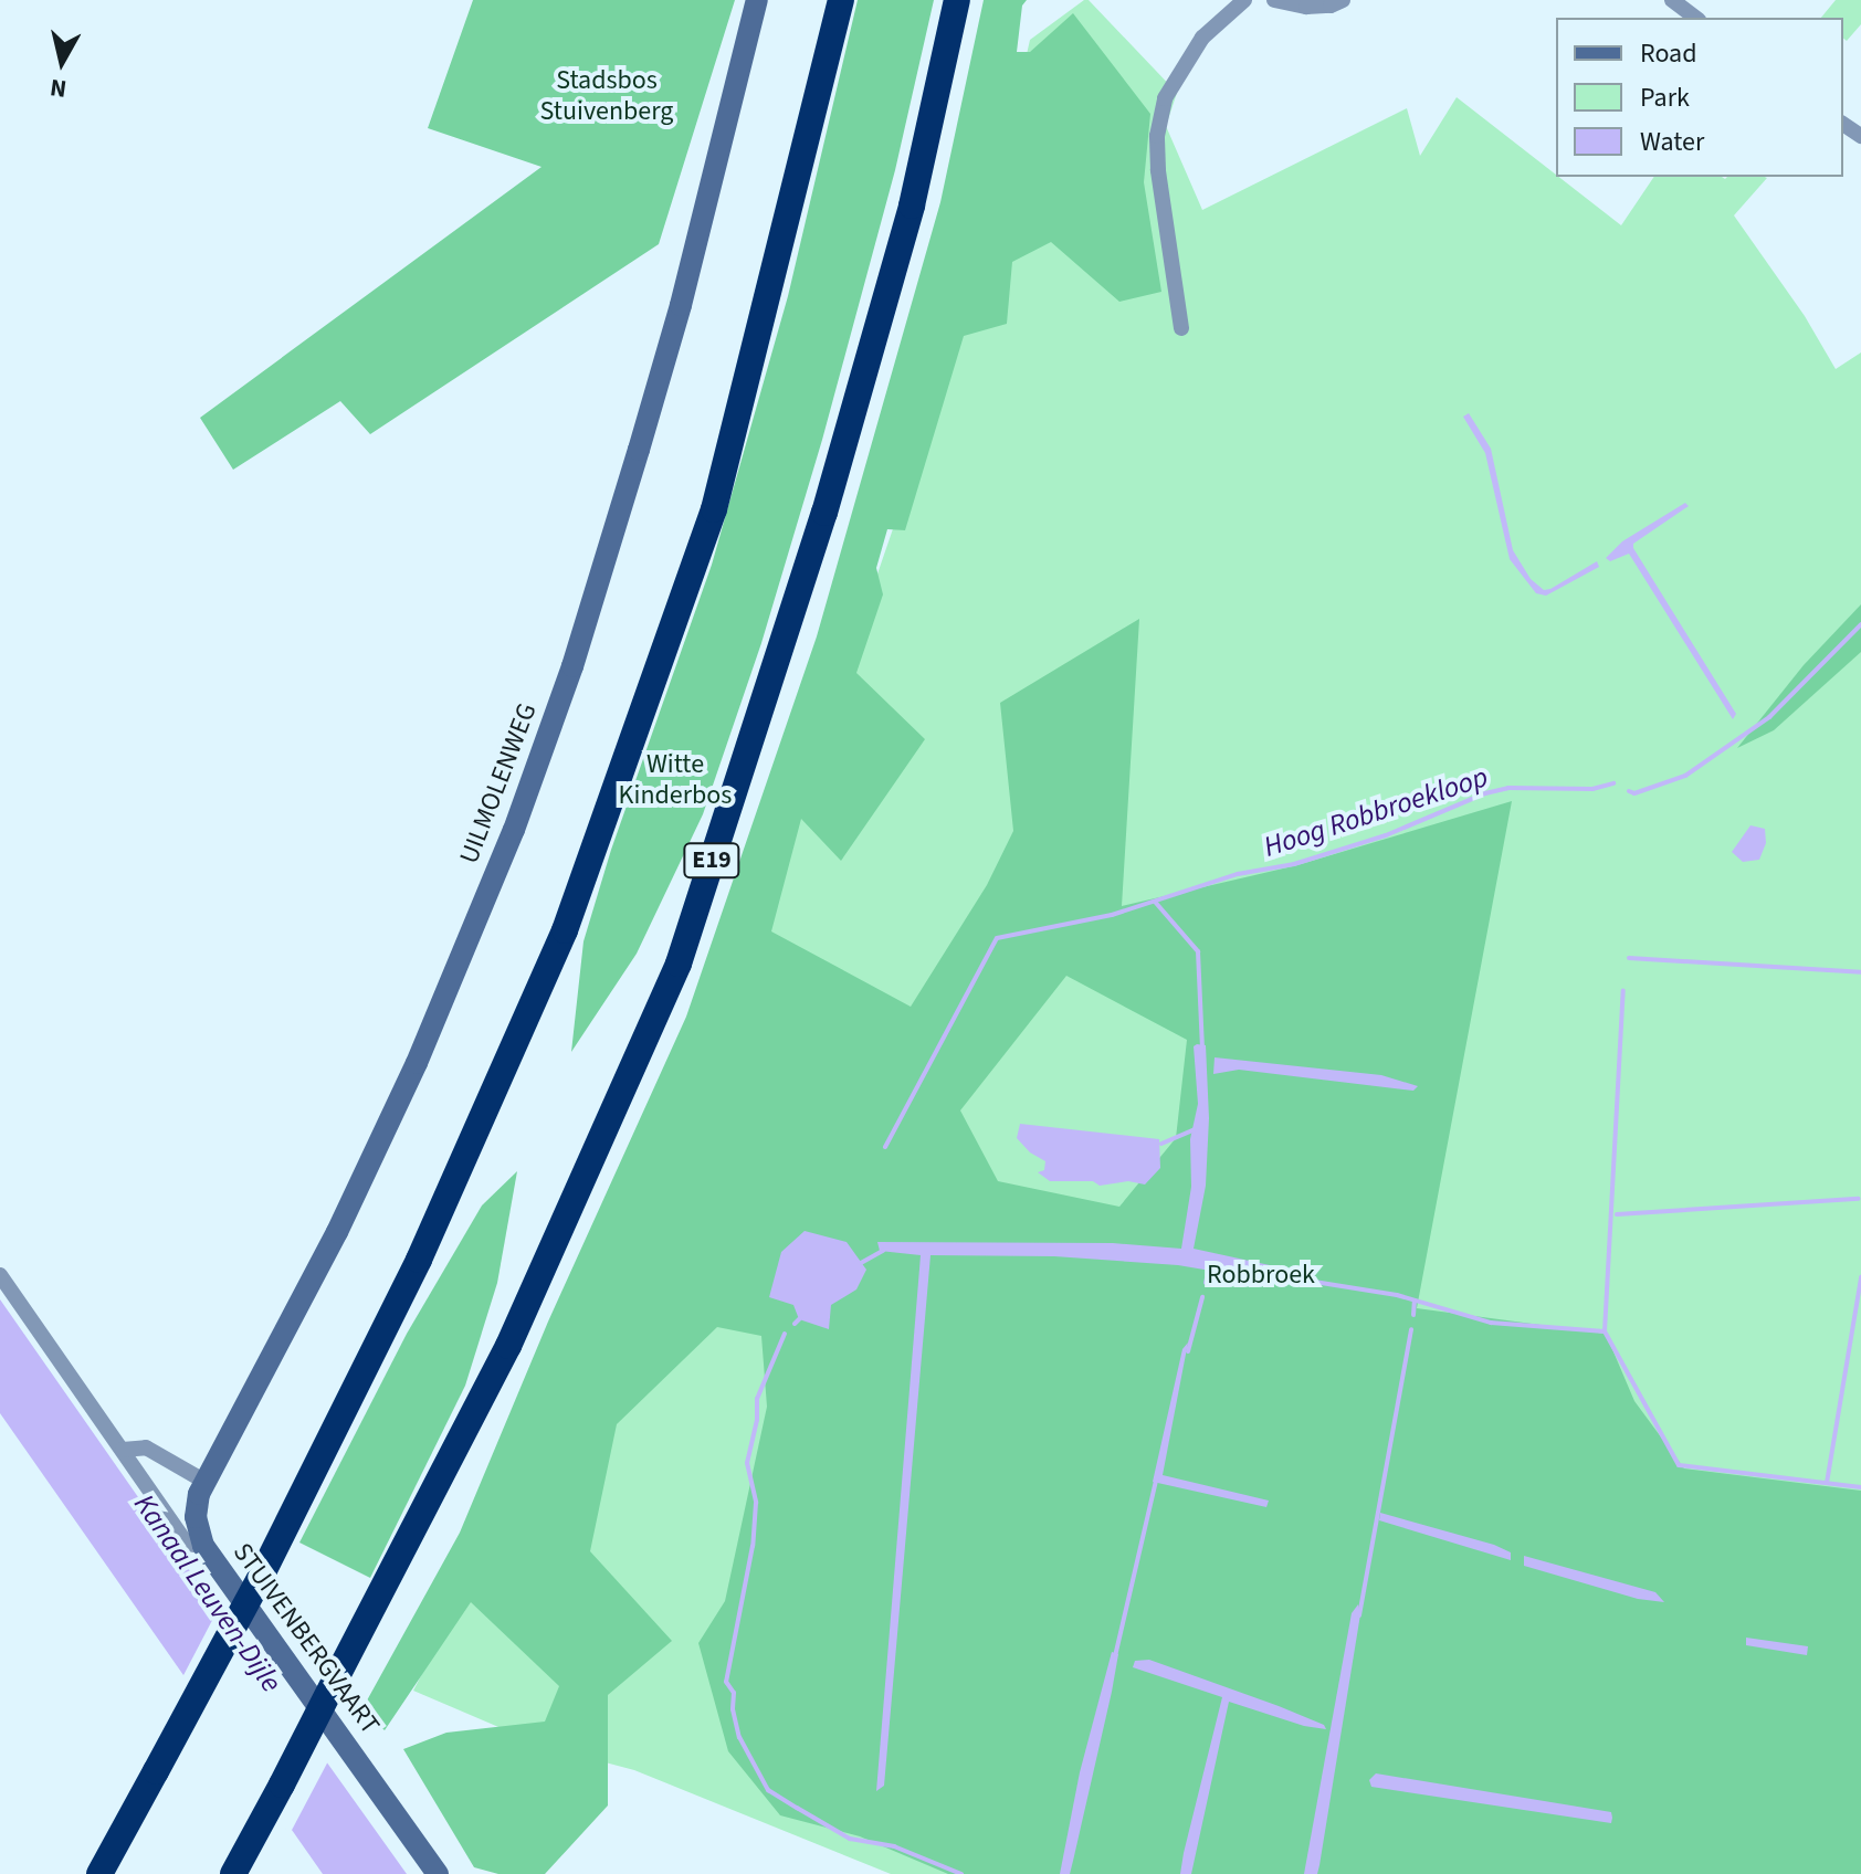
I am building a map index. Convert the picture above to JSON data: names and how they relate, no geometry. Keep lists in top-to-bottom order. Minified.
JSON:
{"streets":{"highway":["E19"],"main road":["UILMOLENWEG","STUIVENBERGVAART"]},"crossings":[["UILMOLENWEG","STUIVENBERGVAART"]],"water":["Hoog Robbroekloop","Kanaal Leuven-Dijle"],"parks":["Stadsbos Stuivenberg","Witte Kinderbos","Robbroek"],"legend":["Road","Park","Water"],"north":"bottom"}
